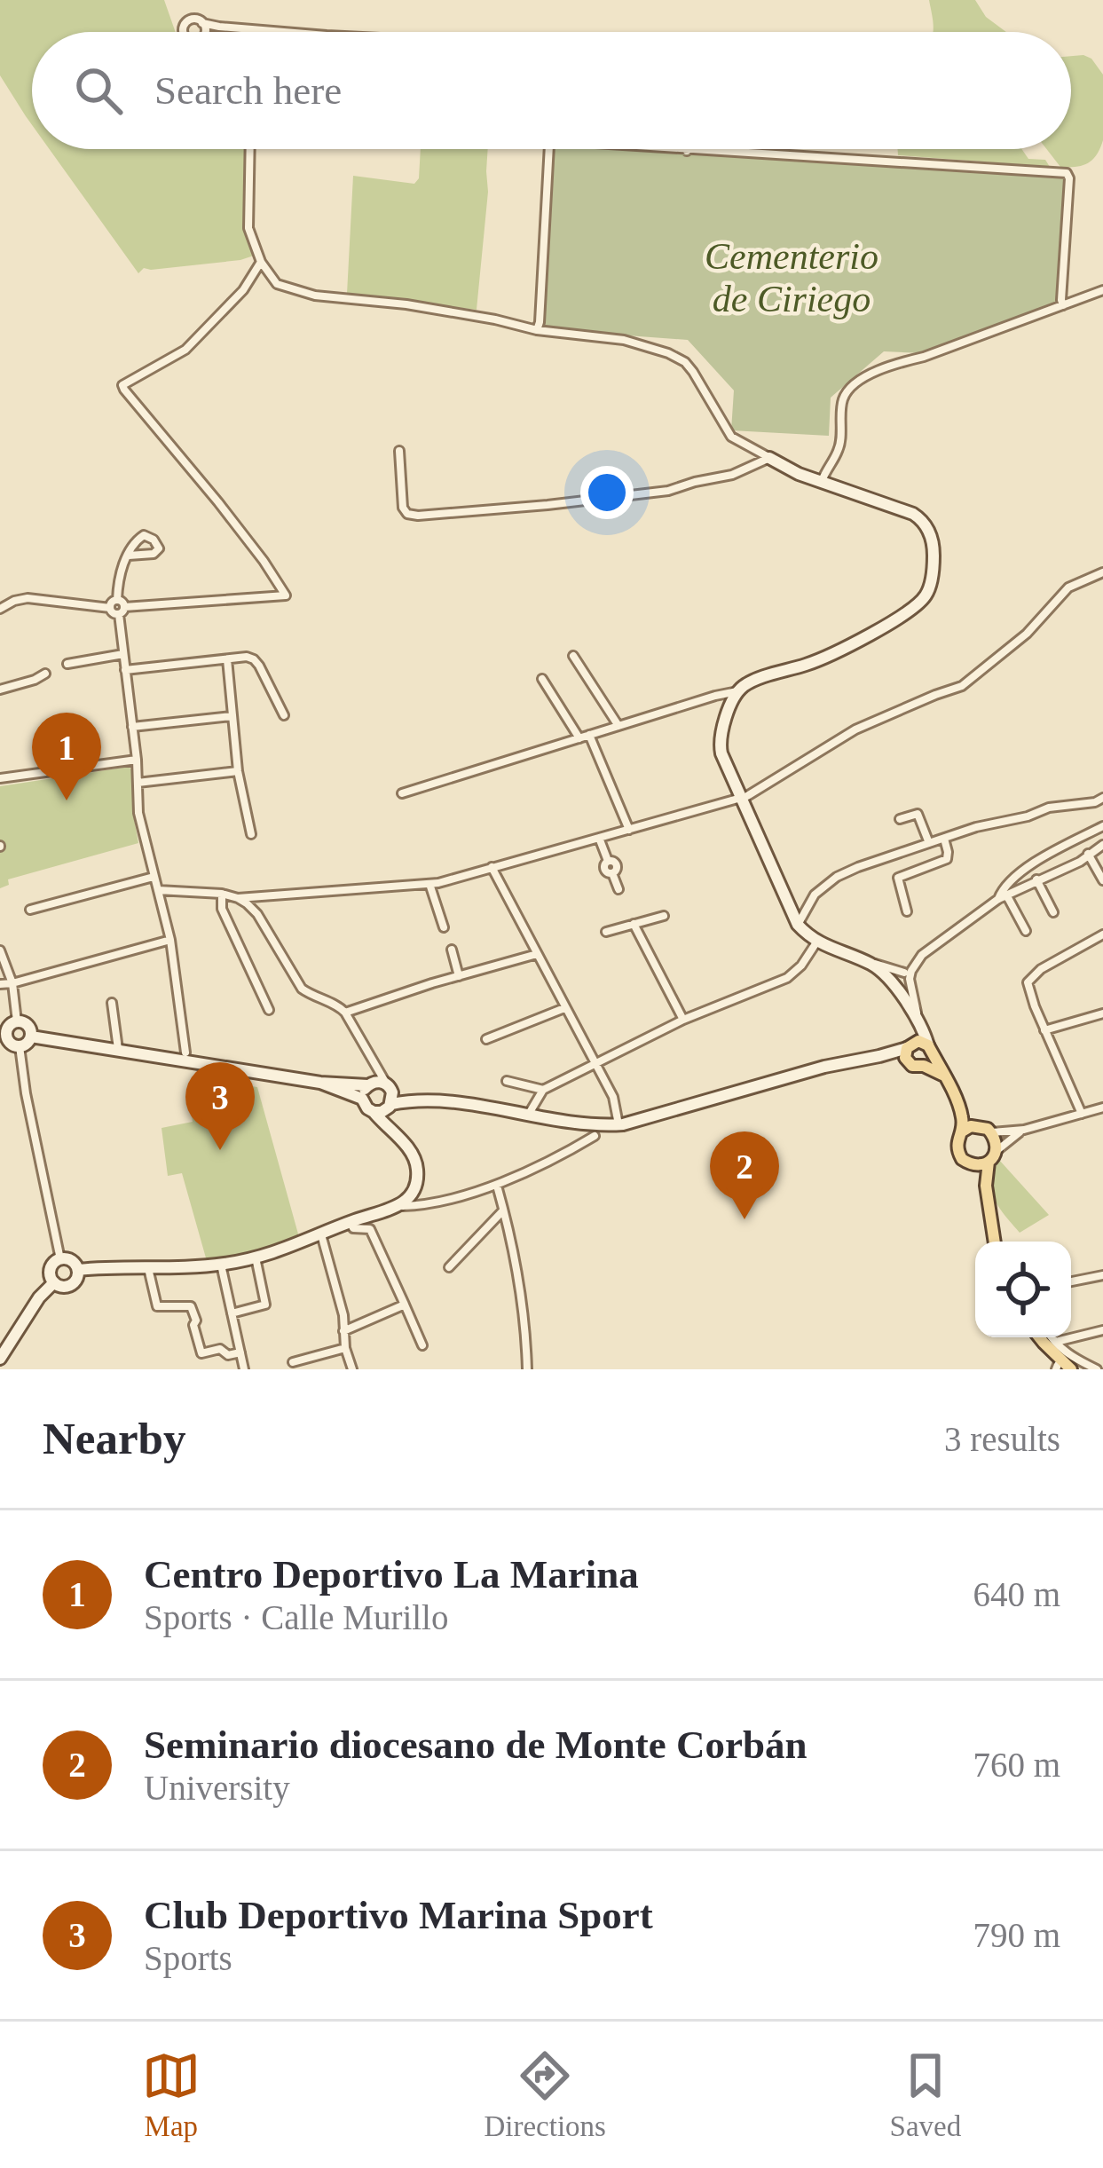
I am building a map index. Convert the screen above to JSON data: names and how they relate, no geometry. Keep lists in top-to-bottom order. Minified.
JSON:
{"parks":["Cementerio de Ciriego"],"page":{"search":"Search here","pins":["1","3","2"],"heading":["Nearby","3 results"],"list":[{"mark":"1","name":"Centro Deportivo La Marina","note":"Sports · Calle Murillo","value":"640 m"},{"mark":"2","name":"Seminario diocesano de Monte Corbán","note":"University","value":"760 m"},{"mark":"3","name":"Club Deportivo Marina Sport","note":"Sports","value":"790 m"}],"nav":["Map","Directions","Saved"]}}
